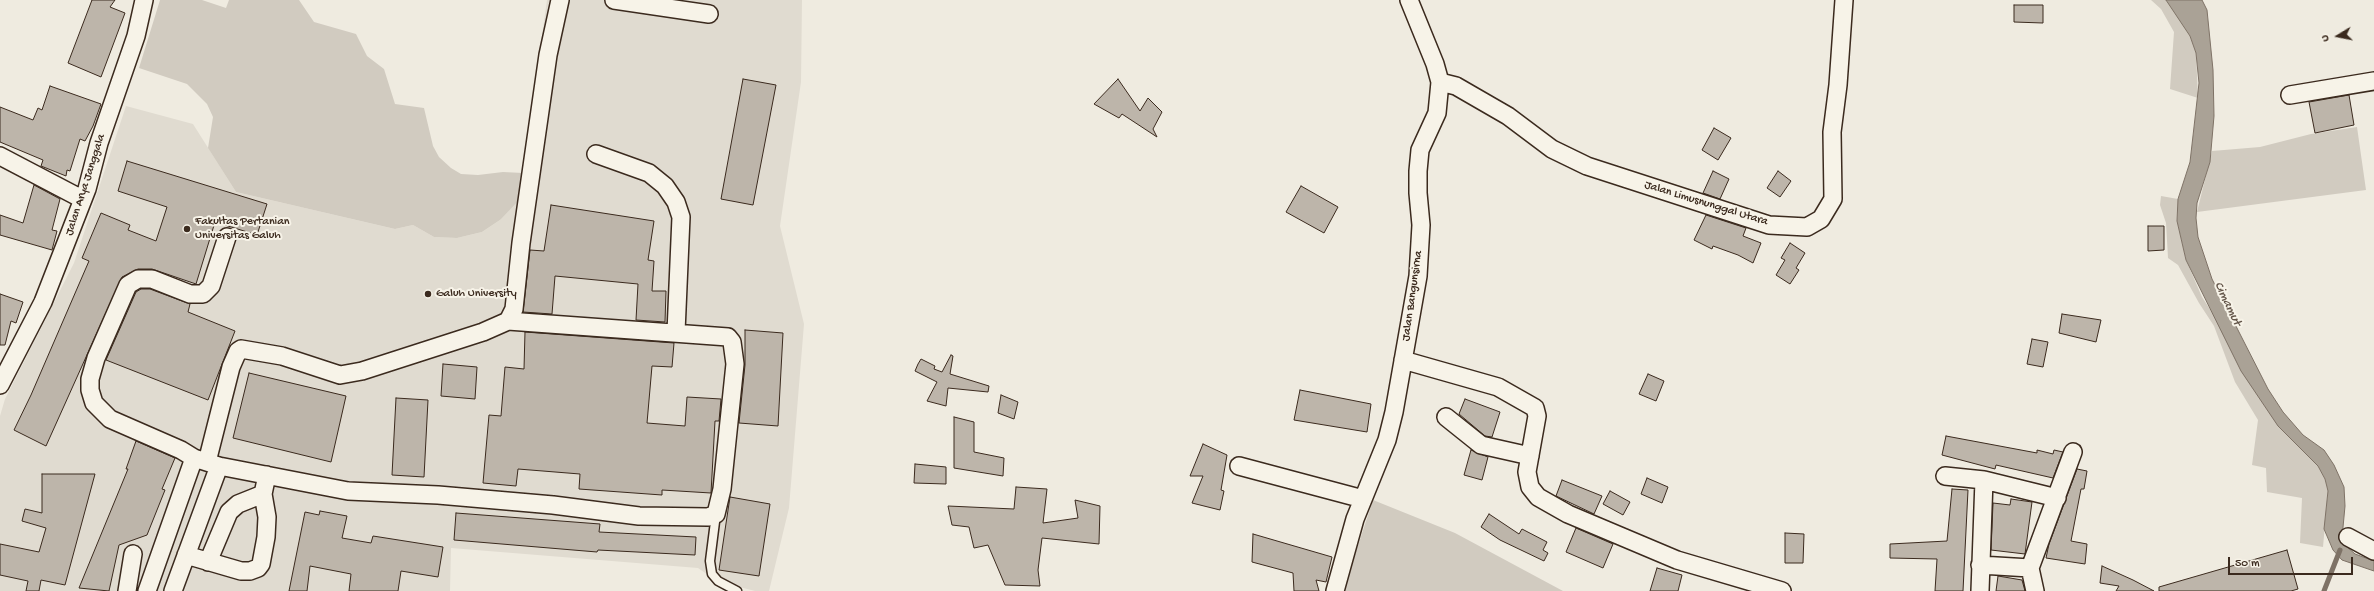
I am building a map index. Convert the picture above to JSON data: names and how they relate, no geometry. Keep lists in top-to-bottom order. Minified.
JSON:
{"streets":{"street":["Jalan Arya Janggala","Jalan Limusnunggal Utara","Jalan Bangunsirna"]},"crossings":[["Jalan Limusnunggal Utara","Jalan Bangunsirna"]],"water":["Cimamut"],"places":["Fakultas Pertanian Universitas Galuh","Galuh University"],"scale_bar":"50 m","north":"left"}
